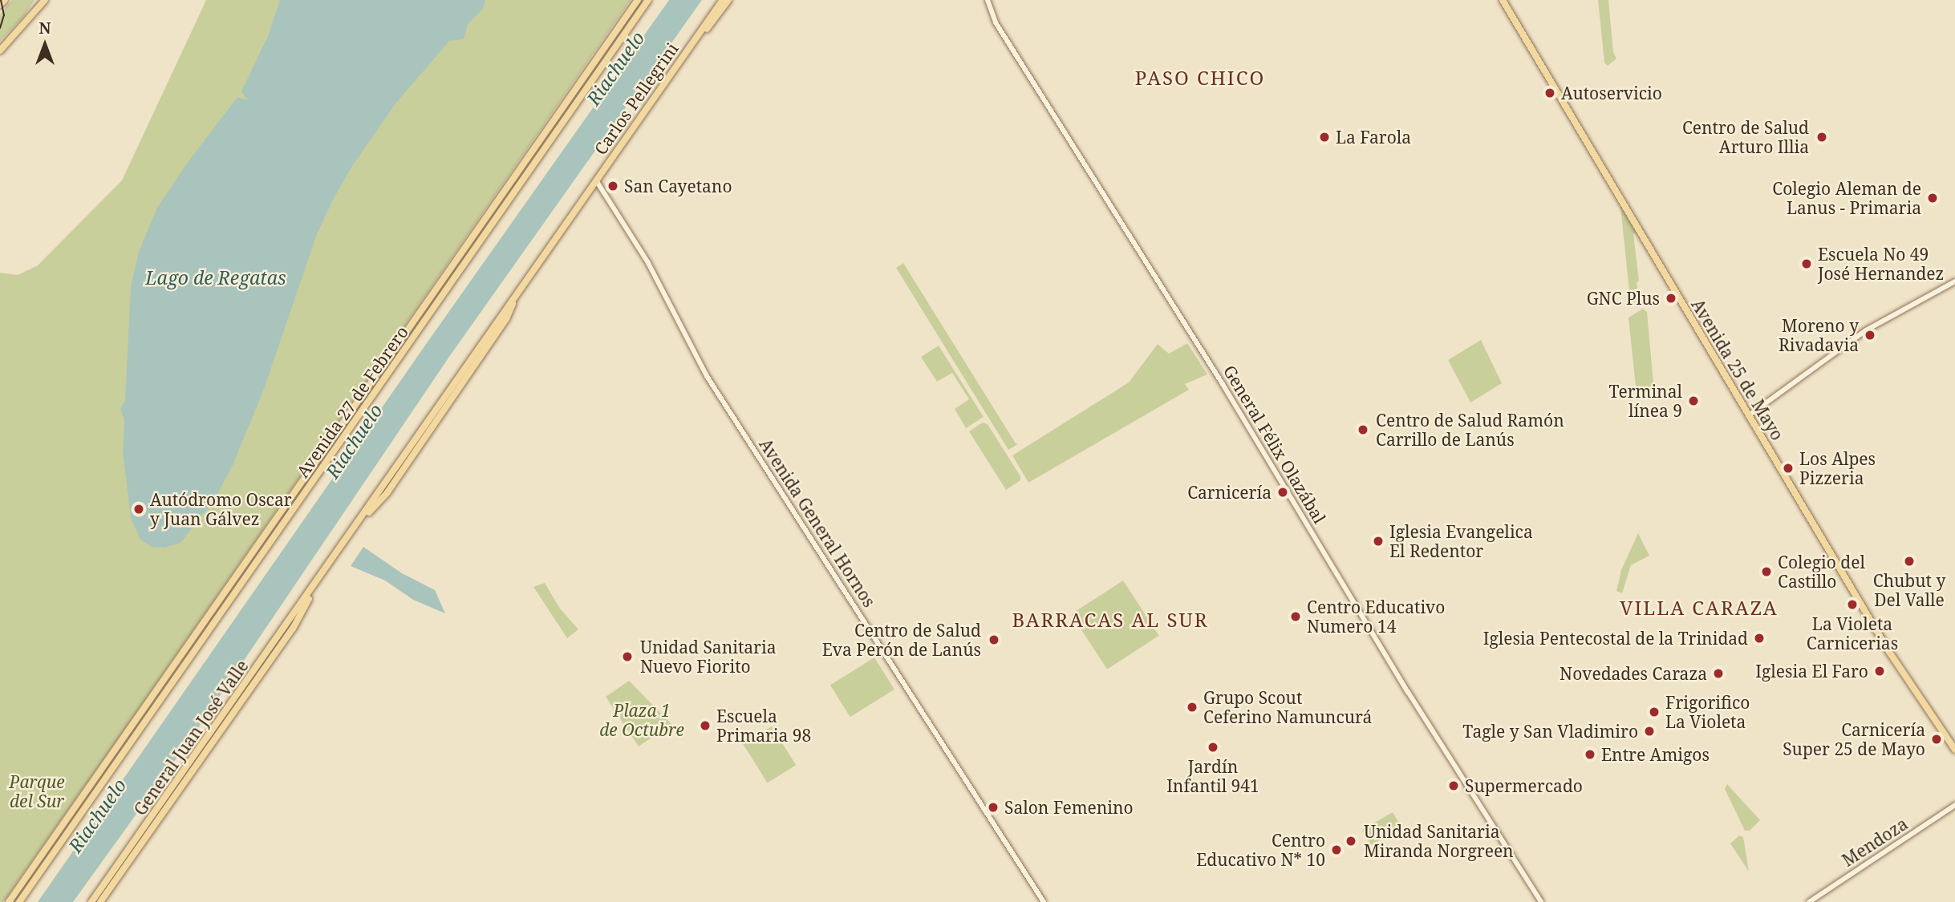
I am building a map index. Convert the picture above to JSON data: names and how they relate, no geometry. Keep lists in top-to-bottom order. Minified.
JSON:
{"streets":{"main road":["Carlos Pellegrini","Avenida 25 de Mayo","Avenida 27 de Febrero","General Juan José Valle"],"street":["General Félix Olazábal","Avenida General Hornos","Mendoza"]},"crossings":[["Carlos Pellegrini","Avenida General Hornos"],["Carlos Pellegrini","General Juan José Valle"],["Avenida General Hornos","General Juan José Valle"]],"districts":["PASO CHICO","VILLA CARAZA","BARRACAS AL SUR"],"water":["Riachuelo","Lago de Regatas"],"parks":["Plaza 1 de Octubre","Parque del Sur"],"places":["Autoservicio","La Farola","Centro de Salud Arturo Illia","San Cayetano","Colegio Aleman de Lanus - Primaria","Escuela No 49 José Hernandez","GNC Plus","Moreno y Rivadavia","Terminal línea 9","Centro de Salud Ramón Carrillo de Lanús","Los Alpes Pizzeria","Carnicería","Autódromo Oscar y Juan Gálvez","Iglesia Evangelica El Redentor","Chubut y Del Valle","Colegio del Castillo","La Violeta Carnicerias","Centro Educativo Numero 14","Iglesia Pentecostal de la Trinidad","Centro de Salud Eva Perón de Lanús","Unidad Sanitaria Nuevo Fiorito","Iglesia El Faro","Novedades Caraza","Grupo Scout Ceferino Namuncurá","Frigorifico La Violeta","Escuela Primaria 98","Tagle y San Vladimiro","Carnicería Super 25 de Mayo","Jardín Infantil 941","Entre Amigos","Supermercado","Salon Femenino","Unidad Sanitaria Miranda Norgreen","Centro Educativo N* 10"],"north":"top"}
